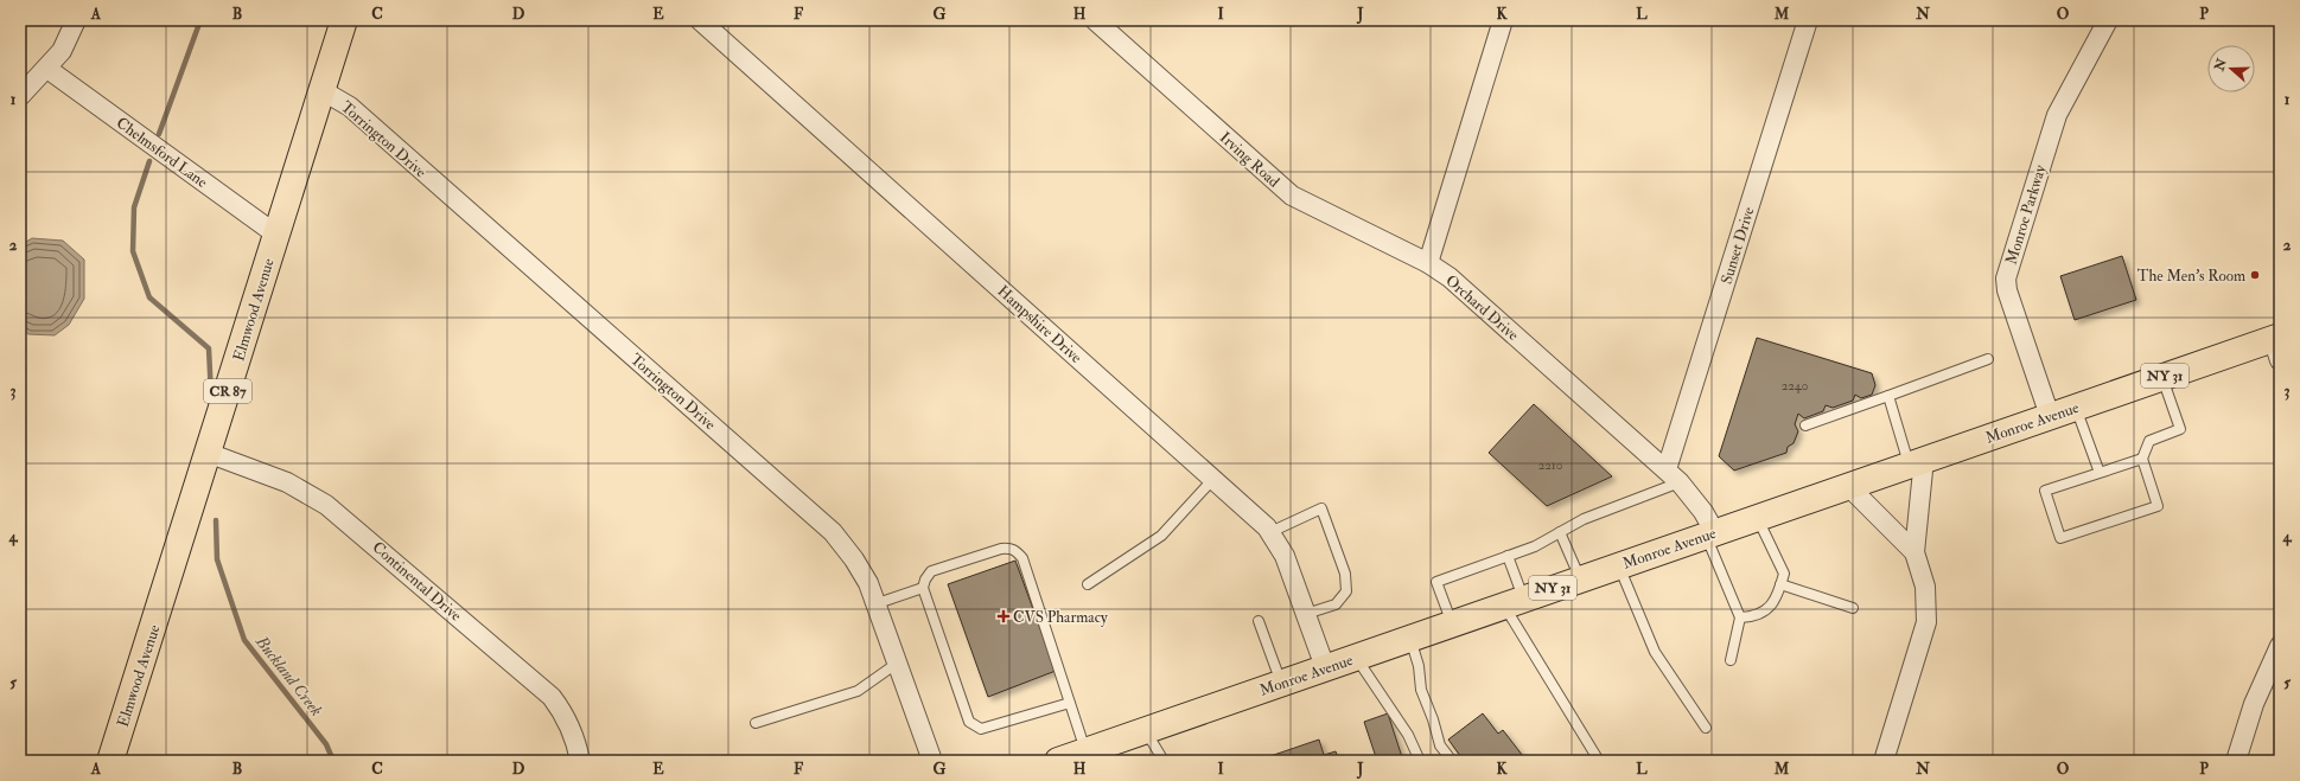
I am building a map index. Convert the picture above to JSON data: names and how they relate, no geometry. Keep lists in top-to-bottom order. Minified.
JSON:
{"streets":{"main road":["Elmwood Avenue","NY 31","CR 87","Monroe Avenue"],"street":["Torrington Drive","Chelmsford Lane","Irving Road","Monroe Parkway","Sunset Drive","Orchard Drive","Hampshire Drive","Continental Drive"]},"crossings":[["Torrington Drive","Elmwood Avenue"],["Chelmsford Lane","Elmwood Avenue"],["Irving Road","Orchard Drive"],["Monroe Parkway","Monroe Avenue"],["Sunset Drive","Orchard Drive"],["Orchard Drive","Monroe Avenue"],["Elmwood Avenue","Continental Drive"],["Hampshire Drive","Monroe Avenue"]],"water":["Buckland Creek"],"places":{"other":["The Men's Room"],"health":["CVS Pharmacy"]},"house_numbers":["2240","2210"],"north":"left","grid":{"columns":["A","B","C","D","E","F","G","H","I","J","K","L","M","N","O","P"],"rows":["1","2","3","4","5"]}}
